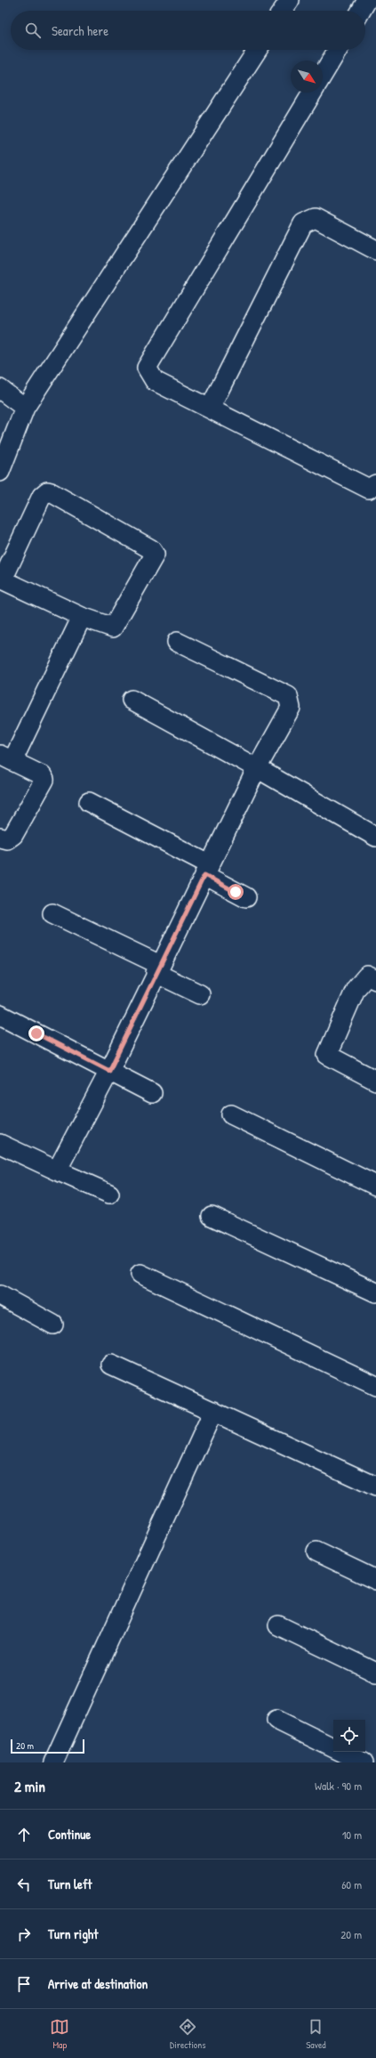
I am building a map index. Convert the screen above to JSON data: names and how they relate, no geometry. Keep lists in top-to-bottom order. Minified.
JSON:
{"scale_bar":"20 m","north":"bottom right","page":{"search":"Search here","scale":"20 m","heading":["2 min","Walk · 90 m"],"list":[["Continue","10 m"],["Turn left","60 m"],["Turn right","20 m"],"Arrive at destination"],"nav":["Map","Directions","Saved"]}}
